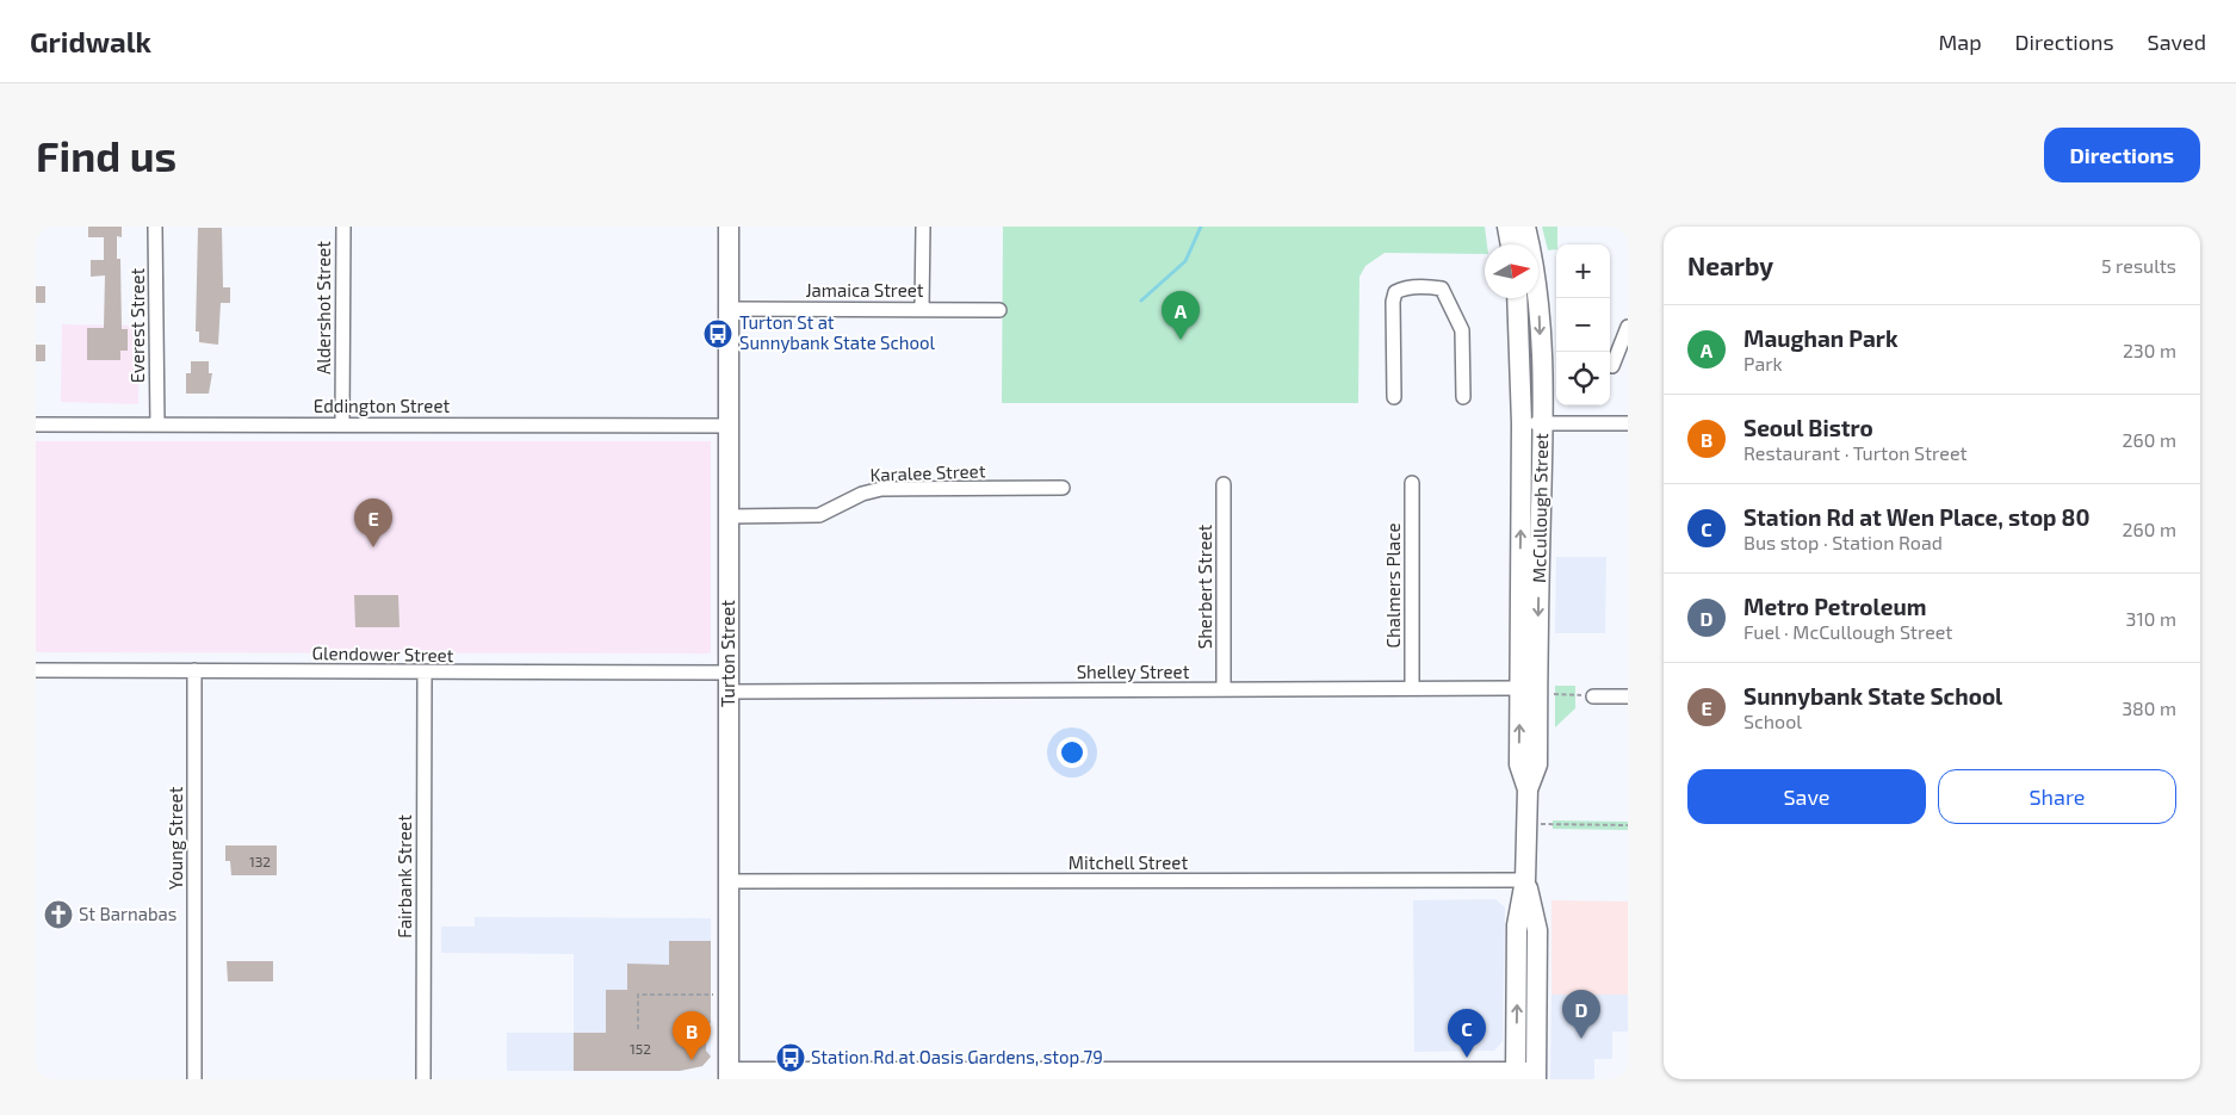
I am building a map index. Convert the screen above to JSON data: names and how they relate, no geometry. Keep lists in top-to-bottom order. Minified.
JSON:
{"streets":{"street":["Jamaica Street","Aldershot Street","Everest Street","Eddington Street","Karalee Street","McCullough Street","Chalmers Place","Sherbert Street","Turton Street","Glendower Street","Shelley Street","Young Street","Mitchell Street","Fairbank Street"]},"crossings":[["Jamaica Street","Turton Street"],["Aldershot Street","Eddington Street"],["Everest Street","Eddington Street"],["Eddington Street","Turton Street"],["Karalee Street","Turton Street"],["McCullough Street","Shelley Street"],["McCullough Street","Mitchell Street"],["Chalmers Place","Shelley Street"],["Sherbert Street","Shelley Street"],["Turton Street","Glendower Street"],["Turton Street","Shelley Street"],["Turton Street","Mitchell Street"],["Glendower Street","Young Street"],["Glendower Street","Fairbank Street"]],"places":{"bus stop":["Turton St at Sunnybank State School","Station Rd at Oasis Gardens, stop 79"],"church":["St Barnabas"]},"house_numbers":["132","152"],"north":"right","page":{"header":"Gridwalk","nav":["Map","Directions","Saved"],"buttons":["Directions",["Save","Share"]],"title":"Find us","heading":["Nearby","5 results"],"map_buttons":["+","−"],"pins":["A","E","D","C","B"],"list":[{"mark":"A","name":"Maughan Park","note":"Park","value":"230 m"},{"mark":"B","name":"Seoul Bistro","note":"Restaurant · Turton Street","value":"260 m"},{"mark":"C","name":"Station Rd at Wen Place, stop 80","note":"Bus stop · Station Road","value":"260 m"},{"mark":"D","name":"Metro Petroleum","note":"Fuel · McCullough Street","value":"310 m"},{"mark":"E","name":"Sunnybank State School","note":"School","value":"380 m"}]}}
